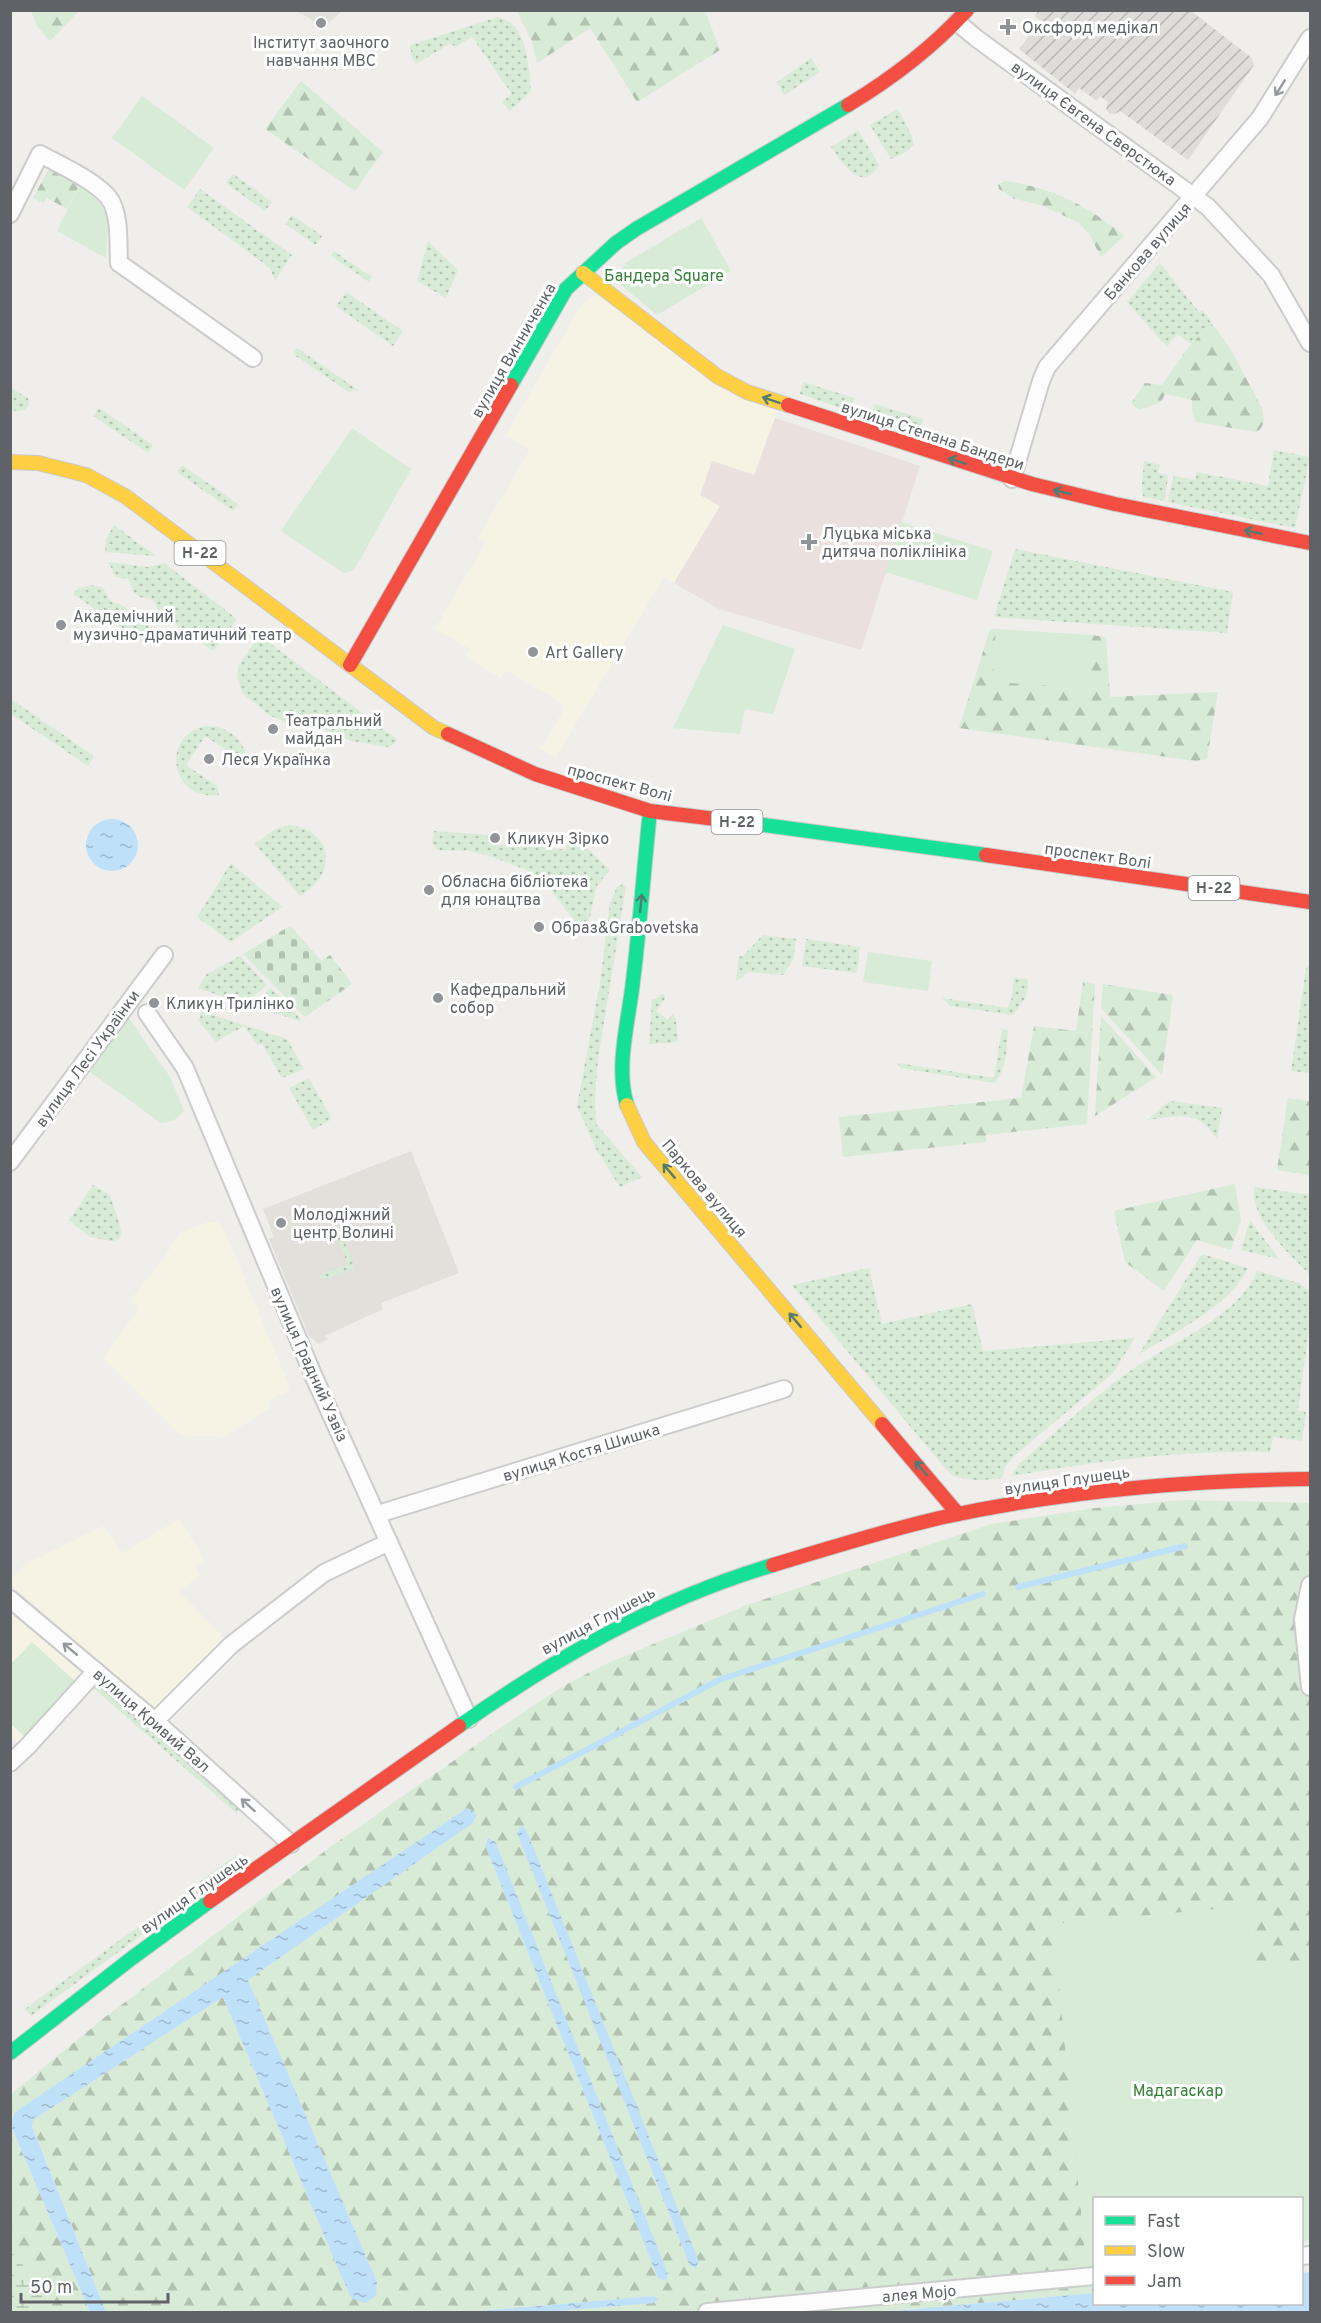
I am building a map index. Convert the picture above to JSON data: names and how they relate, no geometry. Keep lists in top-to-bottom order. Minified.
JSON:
{"streets":{"main road":["вулиця Винниченка","вулиця Степана Бандери","Н-22","проспект Волі","Паркова вулиця","вулиця Глушець"],"street":["вулиця Євгена Сверстюка","Банкова вулиця","вулиця Лесі Українки","вулиця Градний Узвіз","вулиця Костя Шишка","вулиця Кривий Вал","алея Mojo"]},"crossings":[["вулиця Євгена Сверстюка","Банкова вулиця"],["вулиця Євгена Сверстюка","вулиця Винниченка"],["Банкова вулиця","вулиця Степана Бандери"],["вулиця Винниченка","вулиця Степана Бандери"],["вулиця Винниченка","проспект Волі"],["проспект Волі","Паркова вулиця"],["Паркова вулиця","вулиця Глушець"],["вулиця Градний Узвіз","вулиця Костя Шишка"],["вулиця Градний Узвіз","вулиця Глушець"],["вулиця Глушець","вулиця Кривий Вал"]],"one_way":["Банкова вулиця","вулиця Степана Бандери","Паркова вулиця","вулиця Кривий Вал"],"parks":["Бандера Square","Мадагаскар"],"places":{"other":["Інститут заочного навчання МВС","Академічний музично-драматичний театр","Art Gallery","Театральний майдан","Леся Українка","Кликун Зірко","Обласна бібліотека для юнацтва","Образ&Grabovetska","Кафедральний собор","Кликун Трилінко","Молодіжний центр Волині"],"health":["Оксфорд медікал","Луцька міська дитяча поліклініка"]},"legend":["Fast","Slow","Jam"],"scale_bar":"50 m"}
